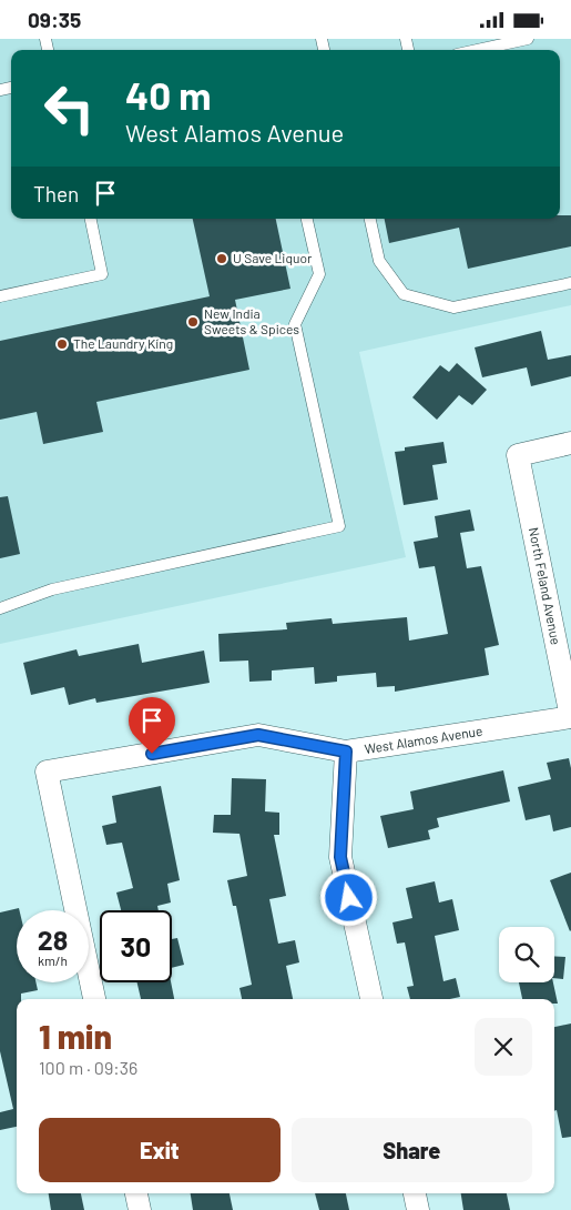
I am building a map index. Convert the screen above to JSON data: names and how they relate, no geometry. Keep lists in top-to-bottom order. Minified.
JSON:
{"streets":{"street":["North Feland Avenue","West Alamos Avenue"]},"crossings":[["North Feland Avenue","West Alamos Avenue"]],"places":["U Save Liquor","New India Sweets & Spices","The Laundry King"],"page":{"status":"09:35","turn":["40 m","West Alamos Avenue"],"then":"Then","speed":"28 km/h","limit":"30","heading":["1 min","100 m · 09:36"],"buttons":["Exit","Share"]}}
